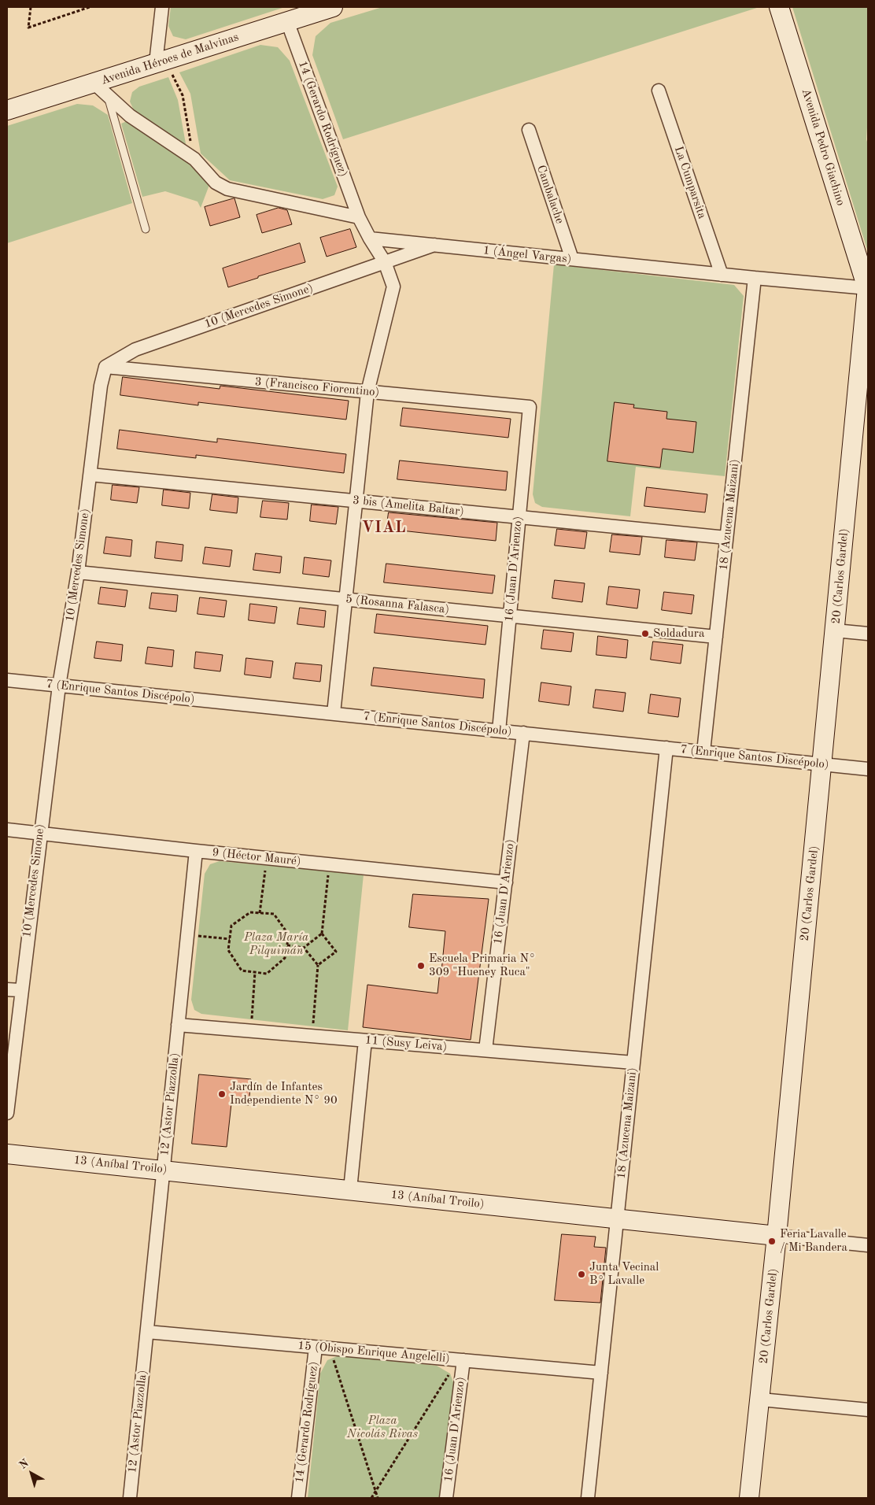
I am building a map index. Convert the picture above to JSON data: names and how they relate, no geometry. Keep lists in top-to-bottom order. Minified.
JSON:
{"streets":{"street":["Avenida Héroes de Malvinas","14 (Gerardo Rodríguez)","Avenida Pedro Giachino","La Cumparsita","Cambalache","1 (Ángel Vargas)","10 (Mercedes Simone)","3 (Francisco Fiorentino)","3 bis (Amelita Baltar)","18 (Azucena Maizani)","16 (Juan D'Arienzo)","20 (Carlos Gardel)","5 (Rosanna Falasca)","7 (Enrique Santos Discépolo)","9 (Héctor Mauré)","11 (Susy Leiva)","12 (Astor Piazzolla)","13 (Aníbal Troilo)","15 (Obispo Enrique Angelelli)"]},"crossings":[["Avenida Héroes de Malvinas","14 (Gerardo Rodríguez)"],["14 (Gerardo Rodríguez)","15 (Obispo Enrique Angelelli)"],["Avenida Pedro Giachino","1 (Ángel Vargas)"],["Avenida Pedro Giachino","20 (Carlos Gardel)"],["La Cumparsita","1 (Ángel Vargas)"],["Cambalache","1 (Ángel Vargas)"],["1 (Ángel Vargas)","10 (Mercedes Simone)"],["1 (Ángel Vargas)","18 (Azucena Maizani)"],["1 (Ángel Vargas)","20 (Carlos Gardel)"],["10 (Mercedes Simone)","3 (Francisco Fiorentino)"],["10 (Mercedes Simone)","3 bis (Amelita Baltar)"],["10 (Mercedes Simone)","5 (Rosanna Falasca)"],["10 (Mercedes Simone)","7 (Enrique Santos Discépolo)"],["10 (Mercedes Simone)","9 (Héctor Mauré)"],["3 (Francisco Fiorentino)","16 (Juan D'Arienzo)"],["3 bis (Amelita Baltar)","18 (Azucena Maizani)"],["3 bis (Amelita Baltar)","16 (Juan D'Arienzo)"],["18 (Azucena Maizani)","5 (Rosanna Falasca)"],["18 (Azucena Maizani)","7 (Enrique Santos Discépolo)"],["18 (Azucena Maizani)","11 (Susy Leiva)"],["18 (Azucena Maizani)","13 (Aníbal Troilo)"],["18 (Azucena Maizani)","15 (Obispo Enrique Angelelli)"],["16 (Juan D'Arienzo)","5 (Rosanna Falasca)"],["16 (Juan D'Arienzo)","7 (Enrique Santos Discépolo)"],["16 (Juan D'Arienzo)","9 (Héctor Mauré)"],["16 (Juan D'Arienzo)","11 (Susy Leiva)"],["16 (Juan D'Arienzo)","15 (Obispo Enrique Angelelli)"],["20 (Carlos Gardel)","7 (Enrique Santos Discépolo)"],["20 (Carlos Gardel)","13 (Aníbal Troilo)"],["9 (Héctor Mauré)","12 (Astor Piazzolla)"],["11 (Susy Leiva)","12 (Astor Piazzolla)"],["12 (Astor Piazzolla)","13 (Aníbal Troilo)"],["12 (Astor Piazzolla)","15 (Obispo Enrique Angelelli)"]],"districts":["VIAL"],"parks":["Plaza María Pilquimán","Plaza Nicolás Rivas"],"places":["Soldadura","Escuela Primaria N° 309 \"Hueney Ruca\"","Jardín de Infantes Independiente N° 90","Feria Lavalle / Mi Bandera","Junta Vecinal B° Lavalle"],"north":"top left"}
